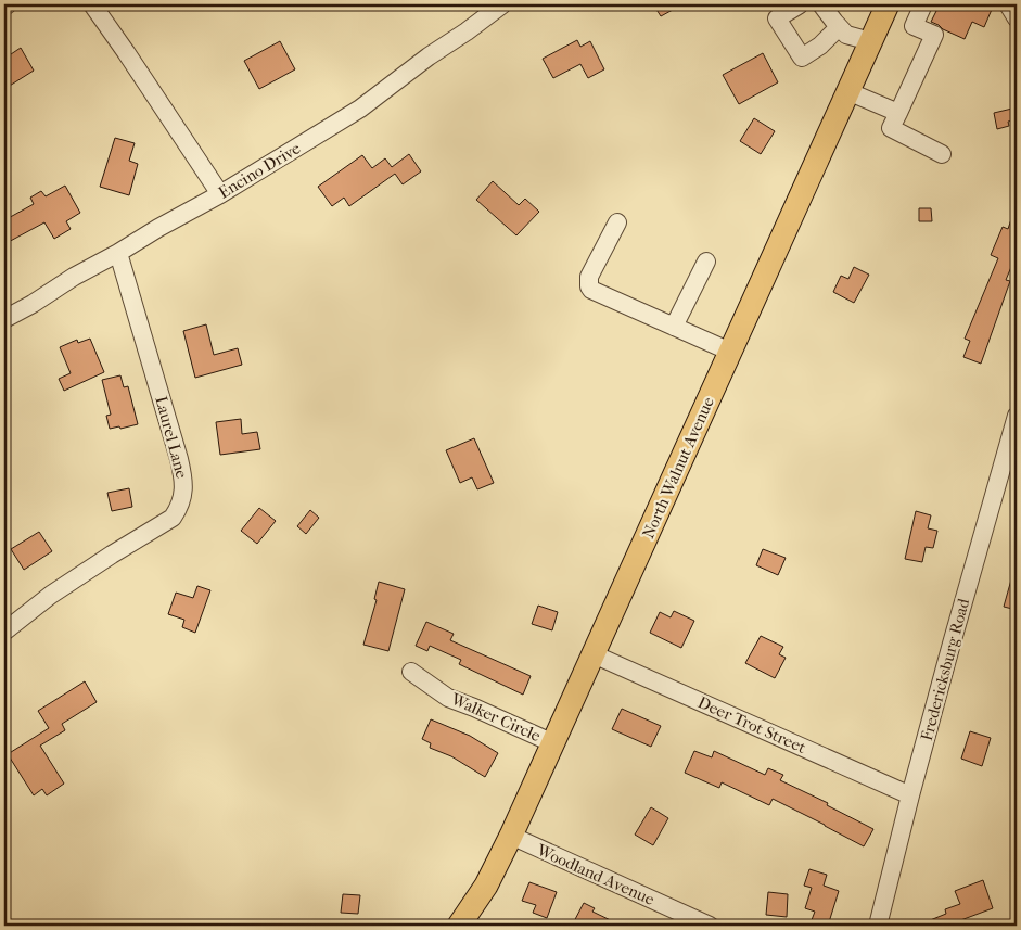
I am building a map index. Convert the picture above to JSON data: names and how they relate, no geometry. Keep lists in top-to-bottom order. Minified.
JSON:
{"streets":{"main road":["North Walnut Avenue"],"street":["Encino Drive","Laurel Lane","Fredericksburg Road","Walker Circle","Deer Trot Street","Woodland Avenue"]},"crossings":[["Encino Drive","Laurel Lane"],["North Walnut Avenue","Walker Circle"],["North Walnut Avenue","Deer Trot Street"],["North Walnut Avenue","Woodland Avenue"],["Fredericksburg Road","Deer Trot Street"]]}
